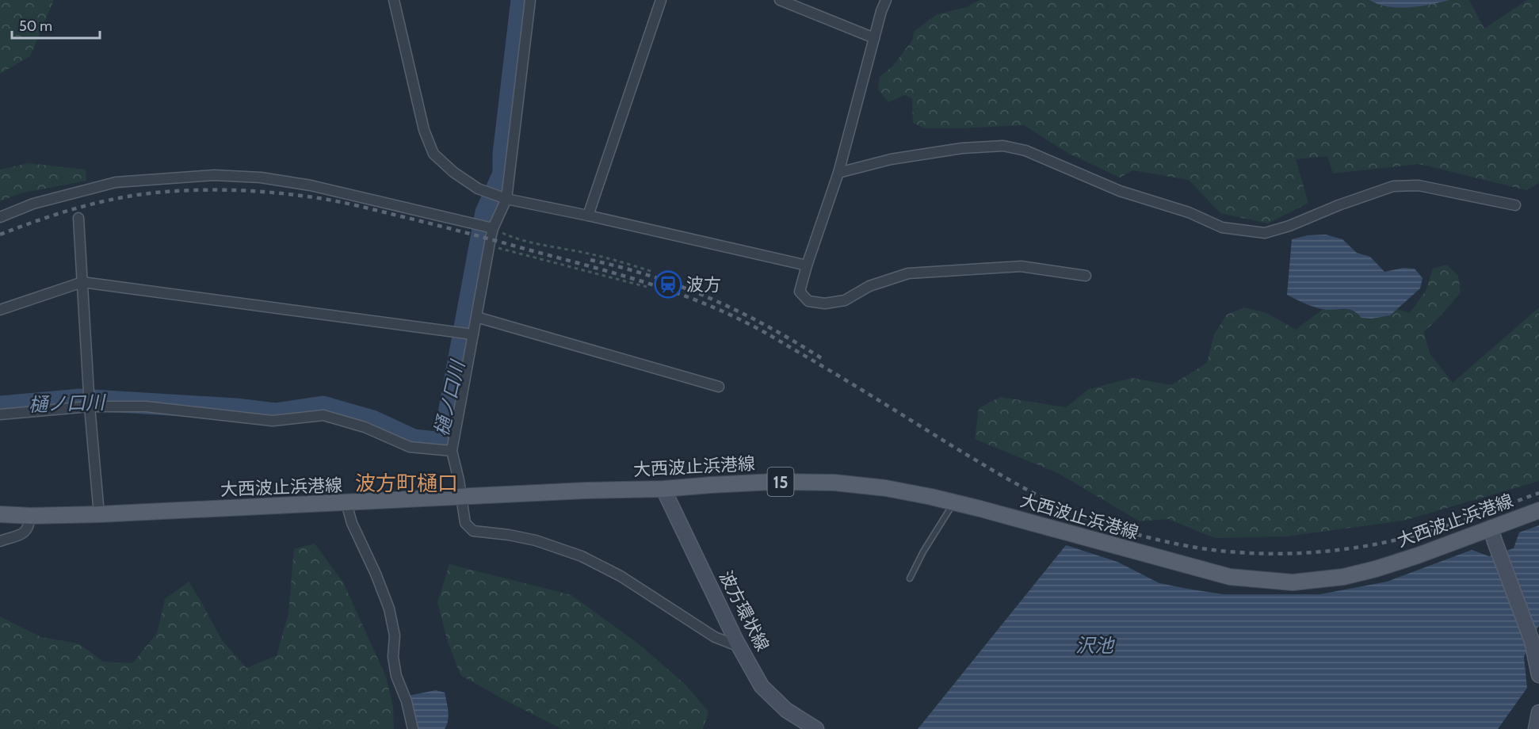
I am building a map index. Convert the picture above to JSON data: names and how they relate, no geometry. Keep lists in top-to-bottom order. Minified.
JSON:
{"streets":{"main road":["大西波止浜港線","15","波方環状線"]},"crossings":[["大西波止浜港線","波方環状線"]],"districts":["波方町樋口"],"water":["樋ノ口川","沢池"],"places":{"station":["波方"]},"scale_bar":"50 m"}
